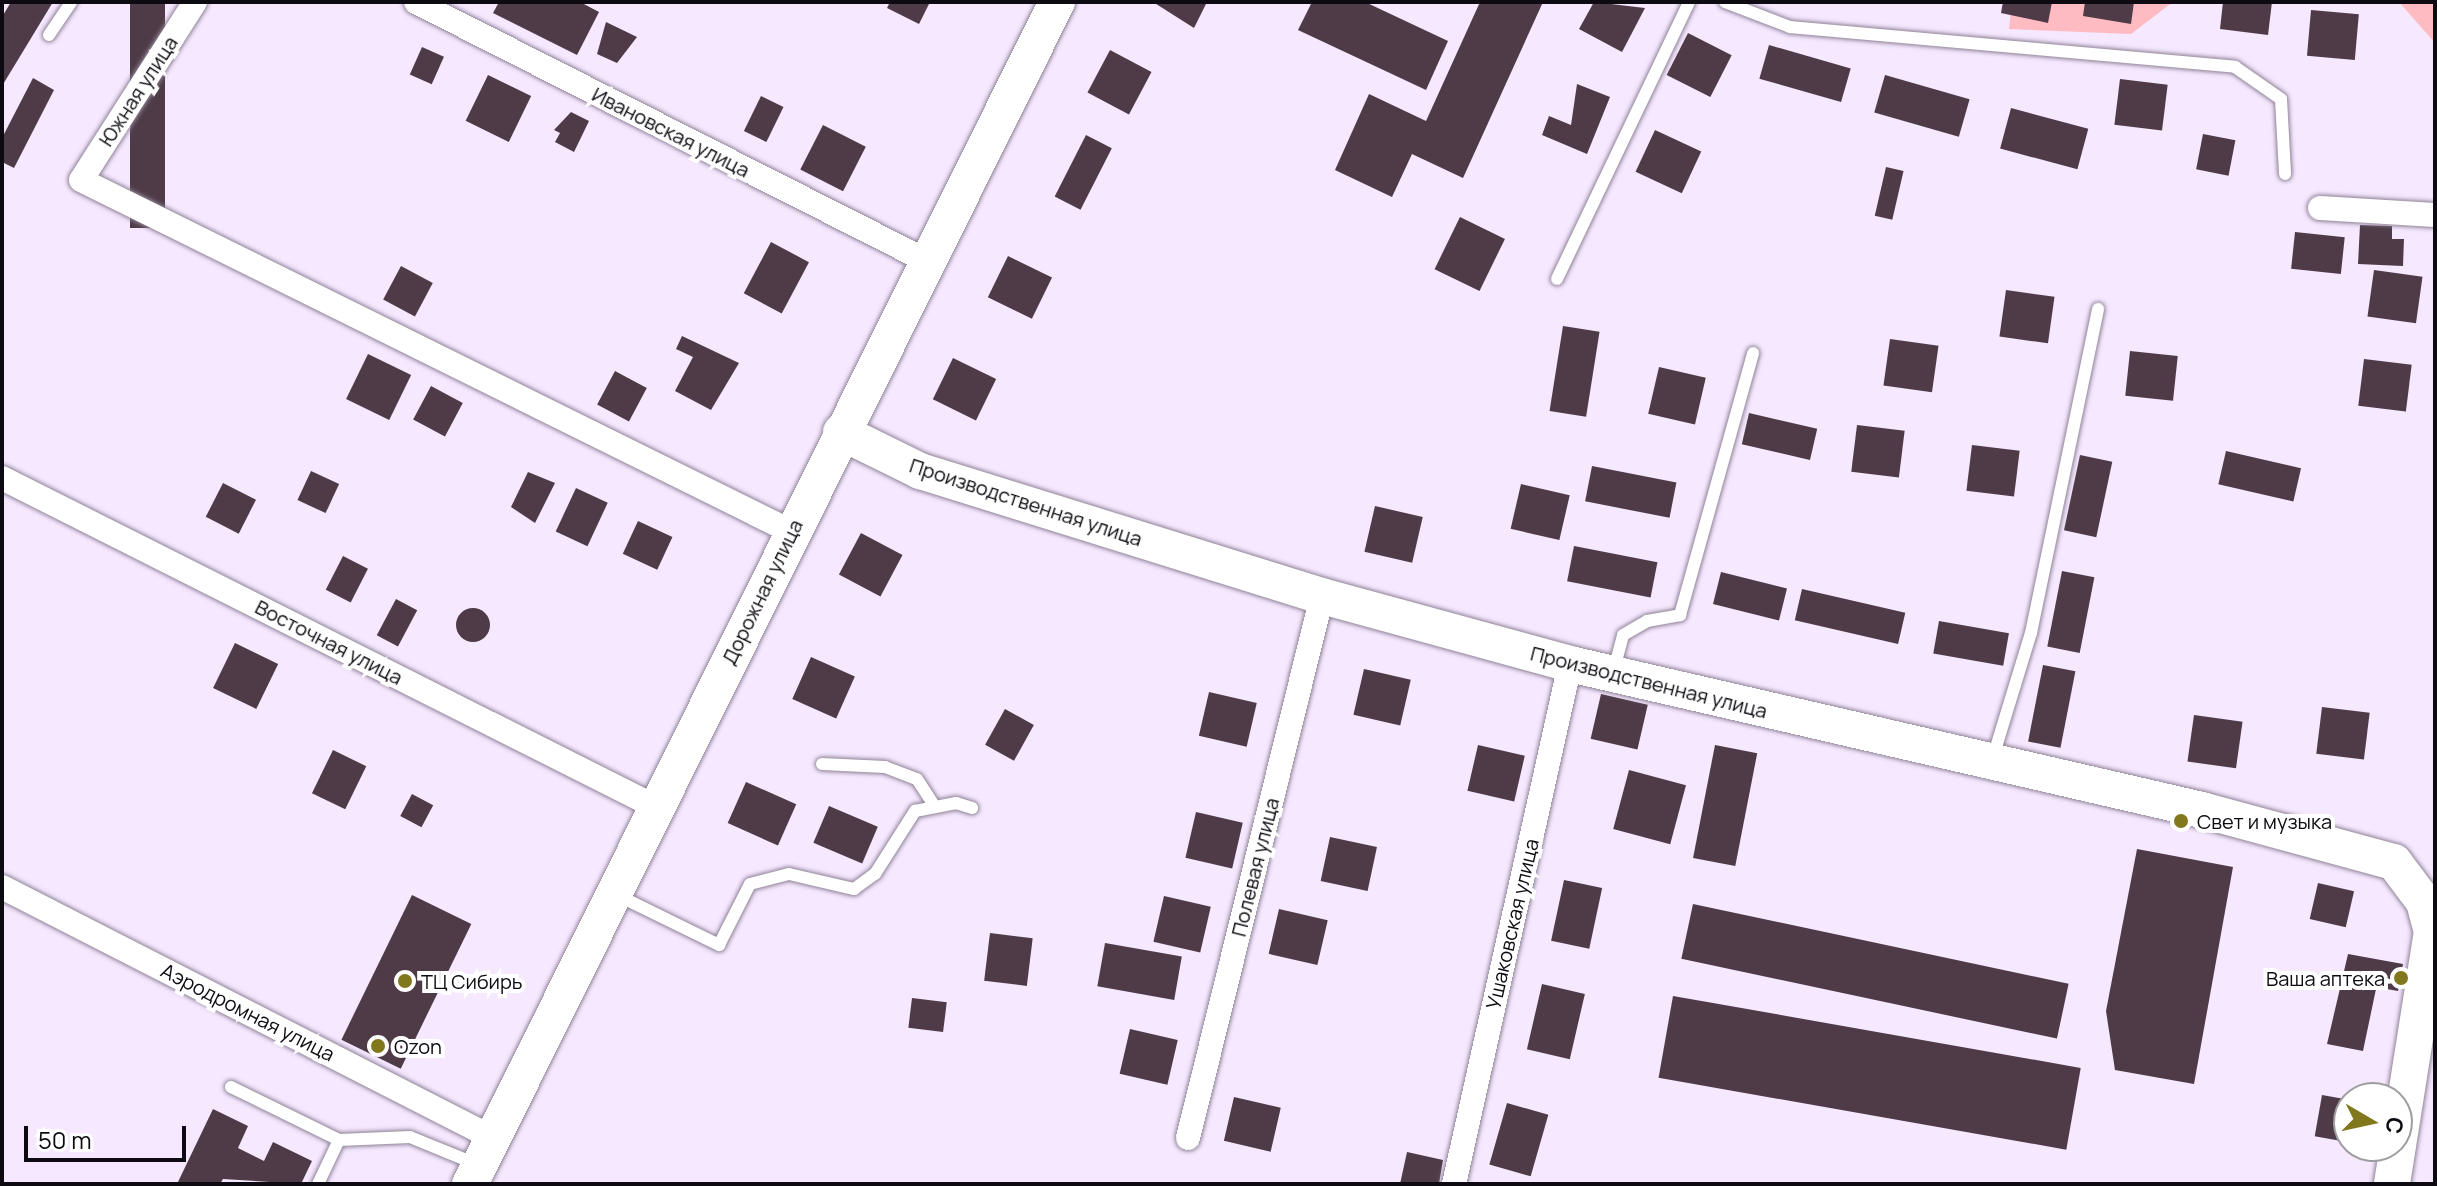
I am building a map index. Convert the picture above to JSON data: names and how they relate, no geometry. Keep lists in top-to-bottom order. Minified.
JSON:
{"streets":{"street":["Южная улица","Ивановская улица","Производственная улица","Дорожная улица","Восточная улица","Полевая улица","Ушаковская улица","Аэродромная улица"]},"crossings":[["Южная улица","Дорожная улица"],["Ивановская улица","Дорожная улица"],["Производственная улица","Дорожная улица"],["Производственная улица","Полевая улица"],["Производственная улица","Ушаковская улица"],["Дорожная улица","Восточная улица"],["Дорожная улица","Аэродромная улица"]],"places":["Свет и музыка","Ваша аптека","ТЦ Сибирь","Ozon"],"scale_bar":"50 m","north":"right"}
